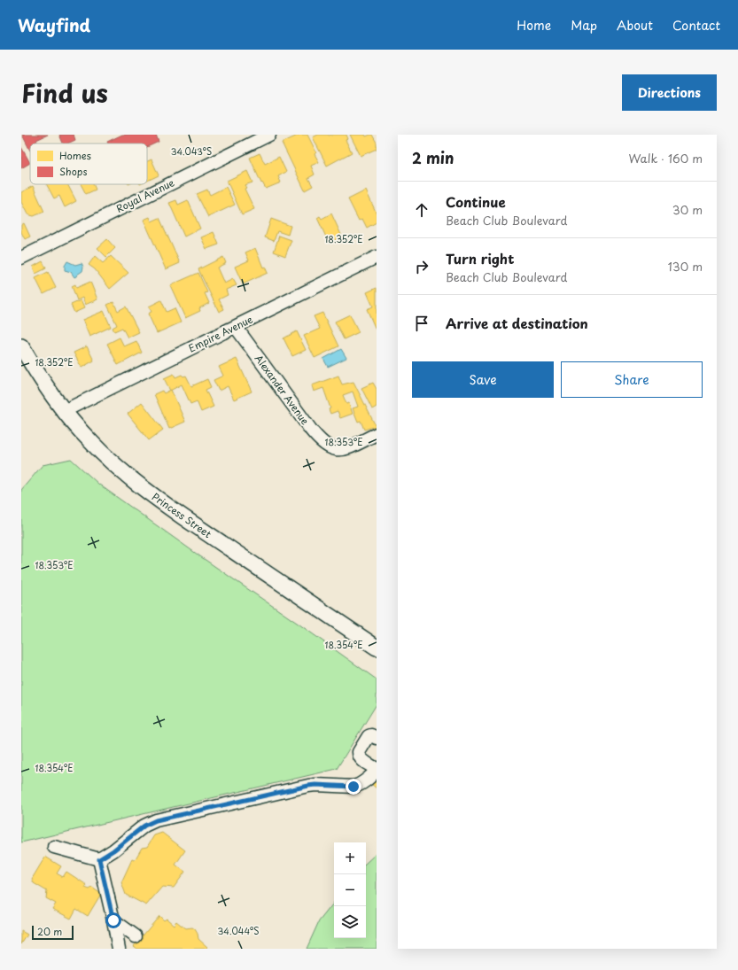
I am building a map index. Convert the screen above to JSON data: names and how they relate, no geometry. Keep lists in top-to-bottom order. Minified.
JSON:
{"streets":{"street":["Royal Avenue","Empire Avenue","Alexander Avenue","Princess Street"]},"crossings":[["Empire Avenue","Alexander Avenue"],["Empire Avenue","Princess Street"]],"legend":["Homes","Shops"],"scale_bar":"20 m","page":{"header":"Wayfind","nav":["Home","Map","About","Contact"],"title":"Find us","buttons":["Directions",["Save","Share"]],"heading":["2 min","Walk · 160 m"],"list":[["Continue","Beach Club Boulevard","30 m"],["Turn right","Beach Club Boulevard","130 m"],"Arrive at destination"],"map_buttons":["+","−"],"scale":"20 m"},"coordinates":["34.043°S","18.352°E","18.353°E","18.354°E","34.044°S"]}
